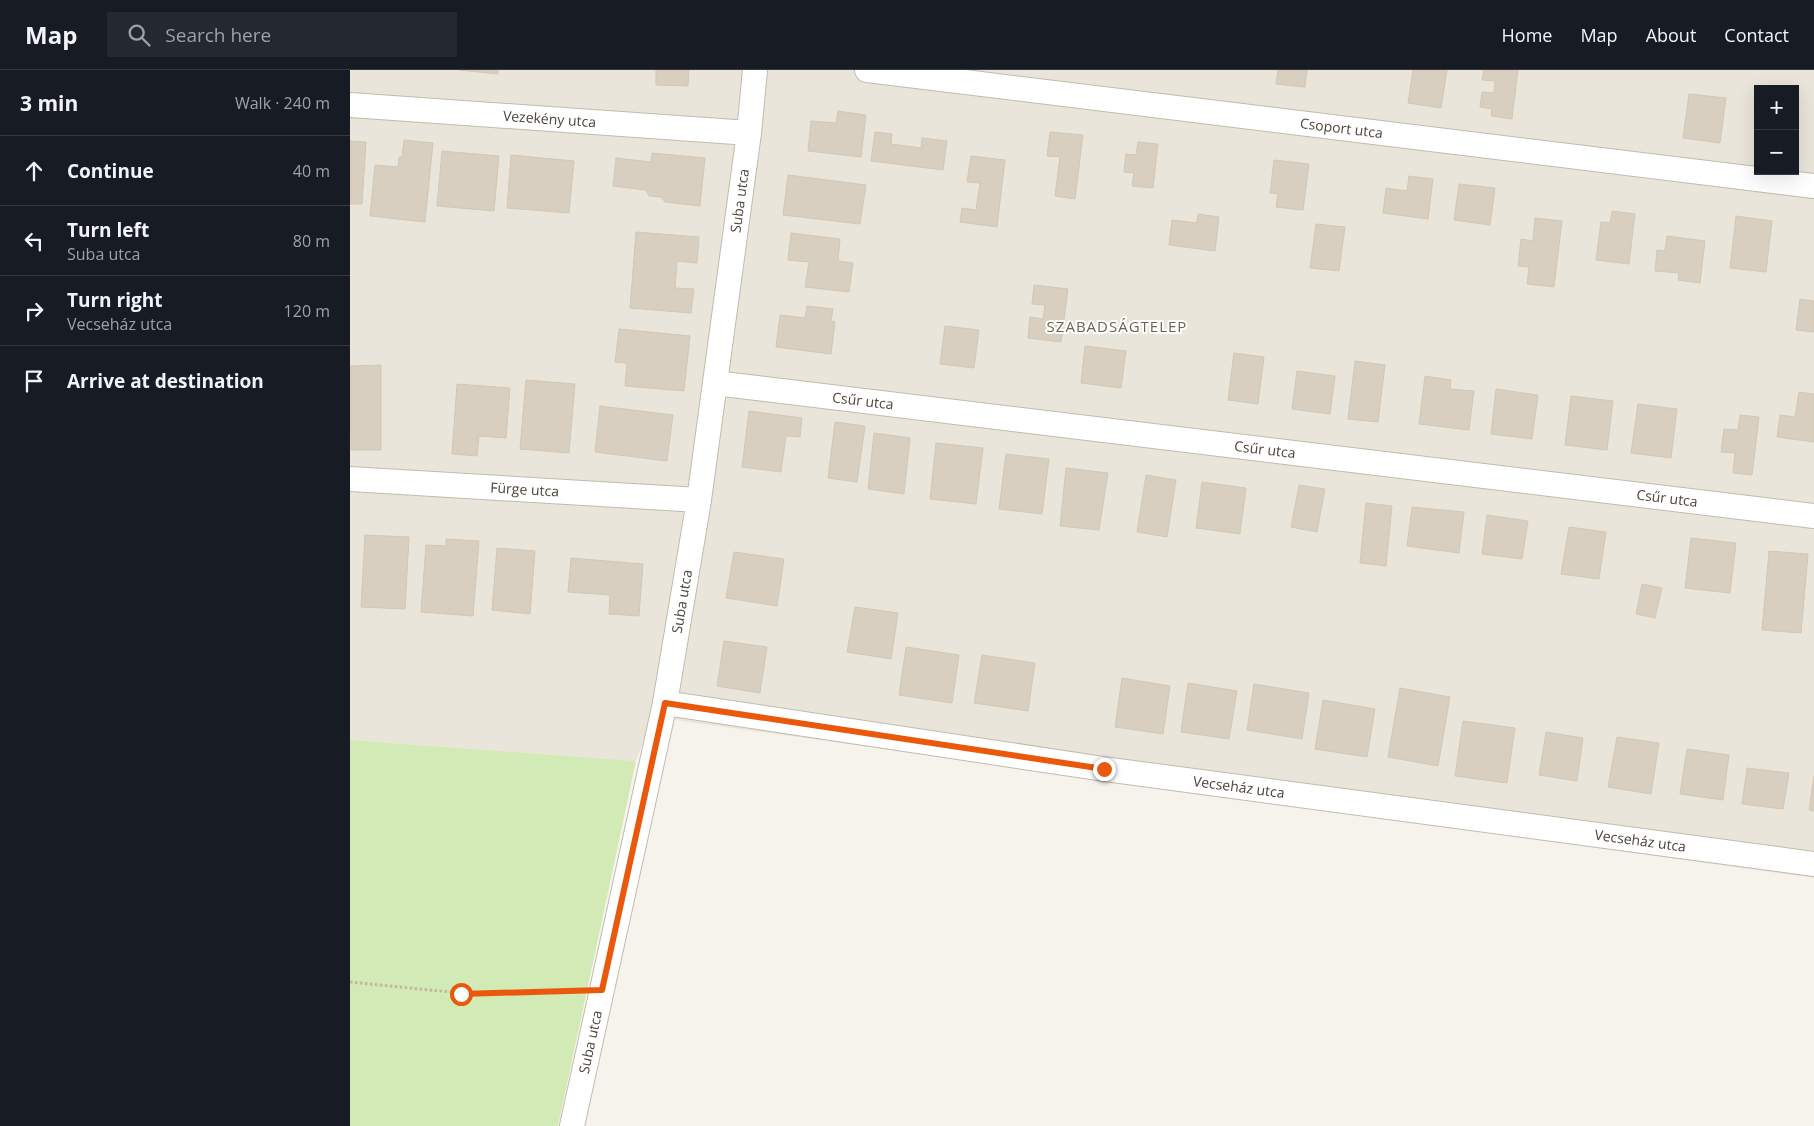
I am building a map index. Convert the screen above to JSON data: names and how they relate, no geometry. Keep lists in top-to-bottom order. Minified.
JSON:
{"streets":{"street":["Vezekény utca","Csoport utca","Suba utca","Csűr utca","Fürge utca","Vecseház utca"]},"crossings":[["Vezekény utca","Suba utca"],["Suba utca","Csűr utca"],["Suba utca","Fürge utca"],["Suba utca","Vecseház utca"]],"districts":["SZABADSÁGTELEP"],"page":{"header":"Map","search":"Search here","nav":["Home","Map","About","Contact"],"heading":["3 min","Walk · 240 m"],"map_buttons":["+","−"],"list":[["Continue","40 m"],["Turn left","Suba utca","80 m"],["Turn right","Vecseház utca","120 m"],"Arrive at destination"]}}
